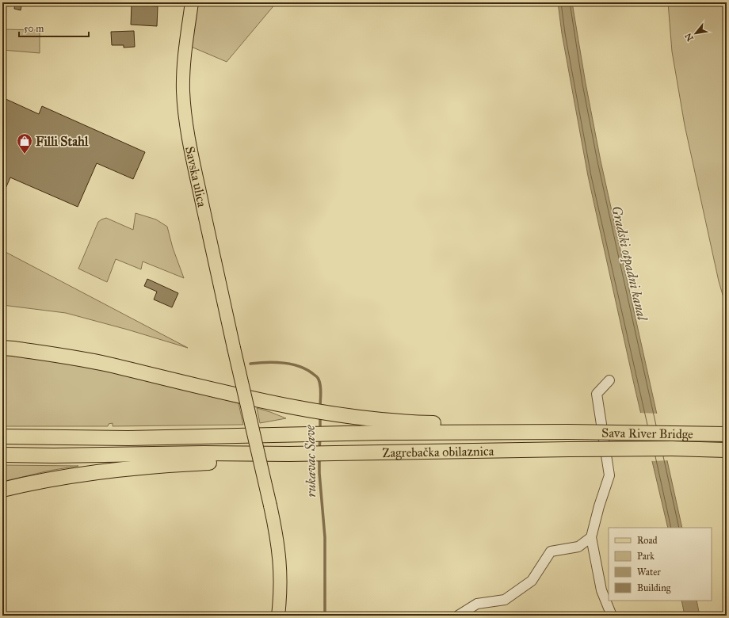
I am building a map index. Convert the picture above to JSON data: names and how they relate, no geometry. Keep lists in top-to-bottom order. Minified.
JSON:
{"streets":{"highway":["Sava River Bridge","Zagrebačka obilaznica"],"main road":["Savska ulica"]},"crossings":[["Sava River Bridge","Zagrebačka obilaznica"]],"water":["Gradski otpadni kanal","rukavac Save"],"places":{"shop":["Filli Stahl"]},"legend":["Road","Park","Water","Building"],"scale_bar":"50 m","north":"bottom left"}
